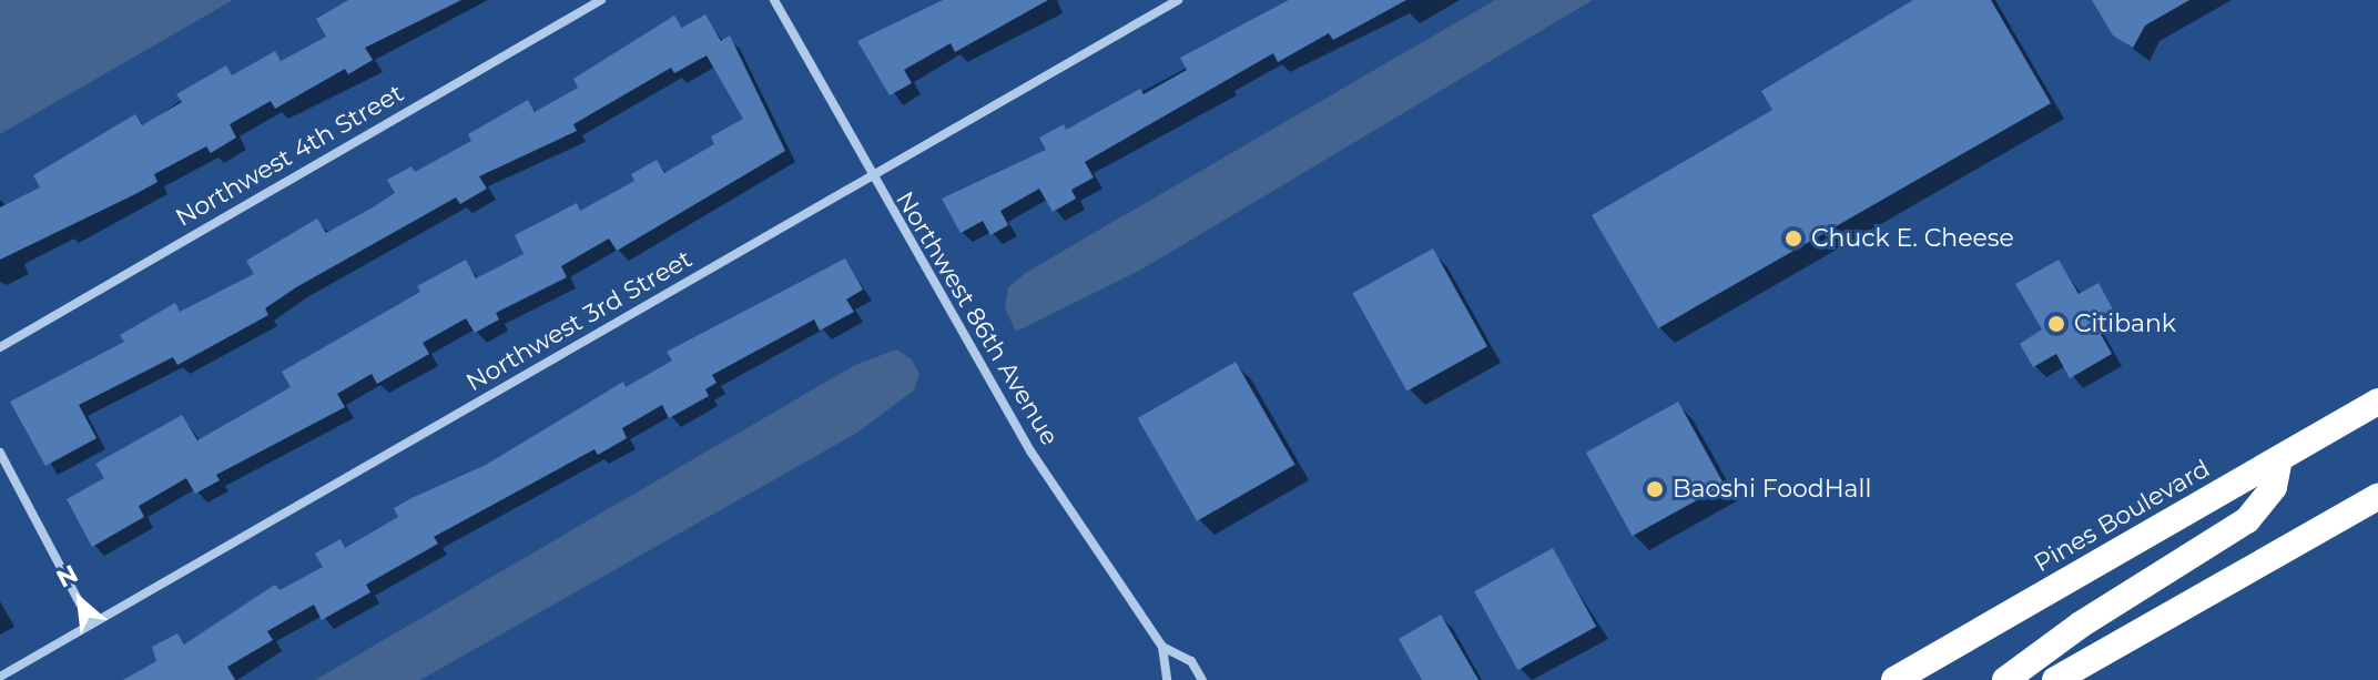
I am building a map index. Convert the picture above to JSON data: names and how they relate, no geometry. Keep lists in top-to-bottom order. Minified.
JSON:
{"streets":{"highway":["Pines Boulevard"],"street":["Northwest 4th Street","Northwest 86th Avenue","Northwest 3rd Street"]},"crossings":[["Northwest 86th Avenue","Northwest 3rd Street"]],"places":["Chuck E. Cheese","Citibank","Baoshi FoodHall"],"north":"top left"}
